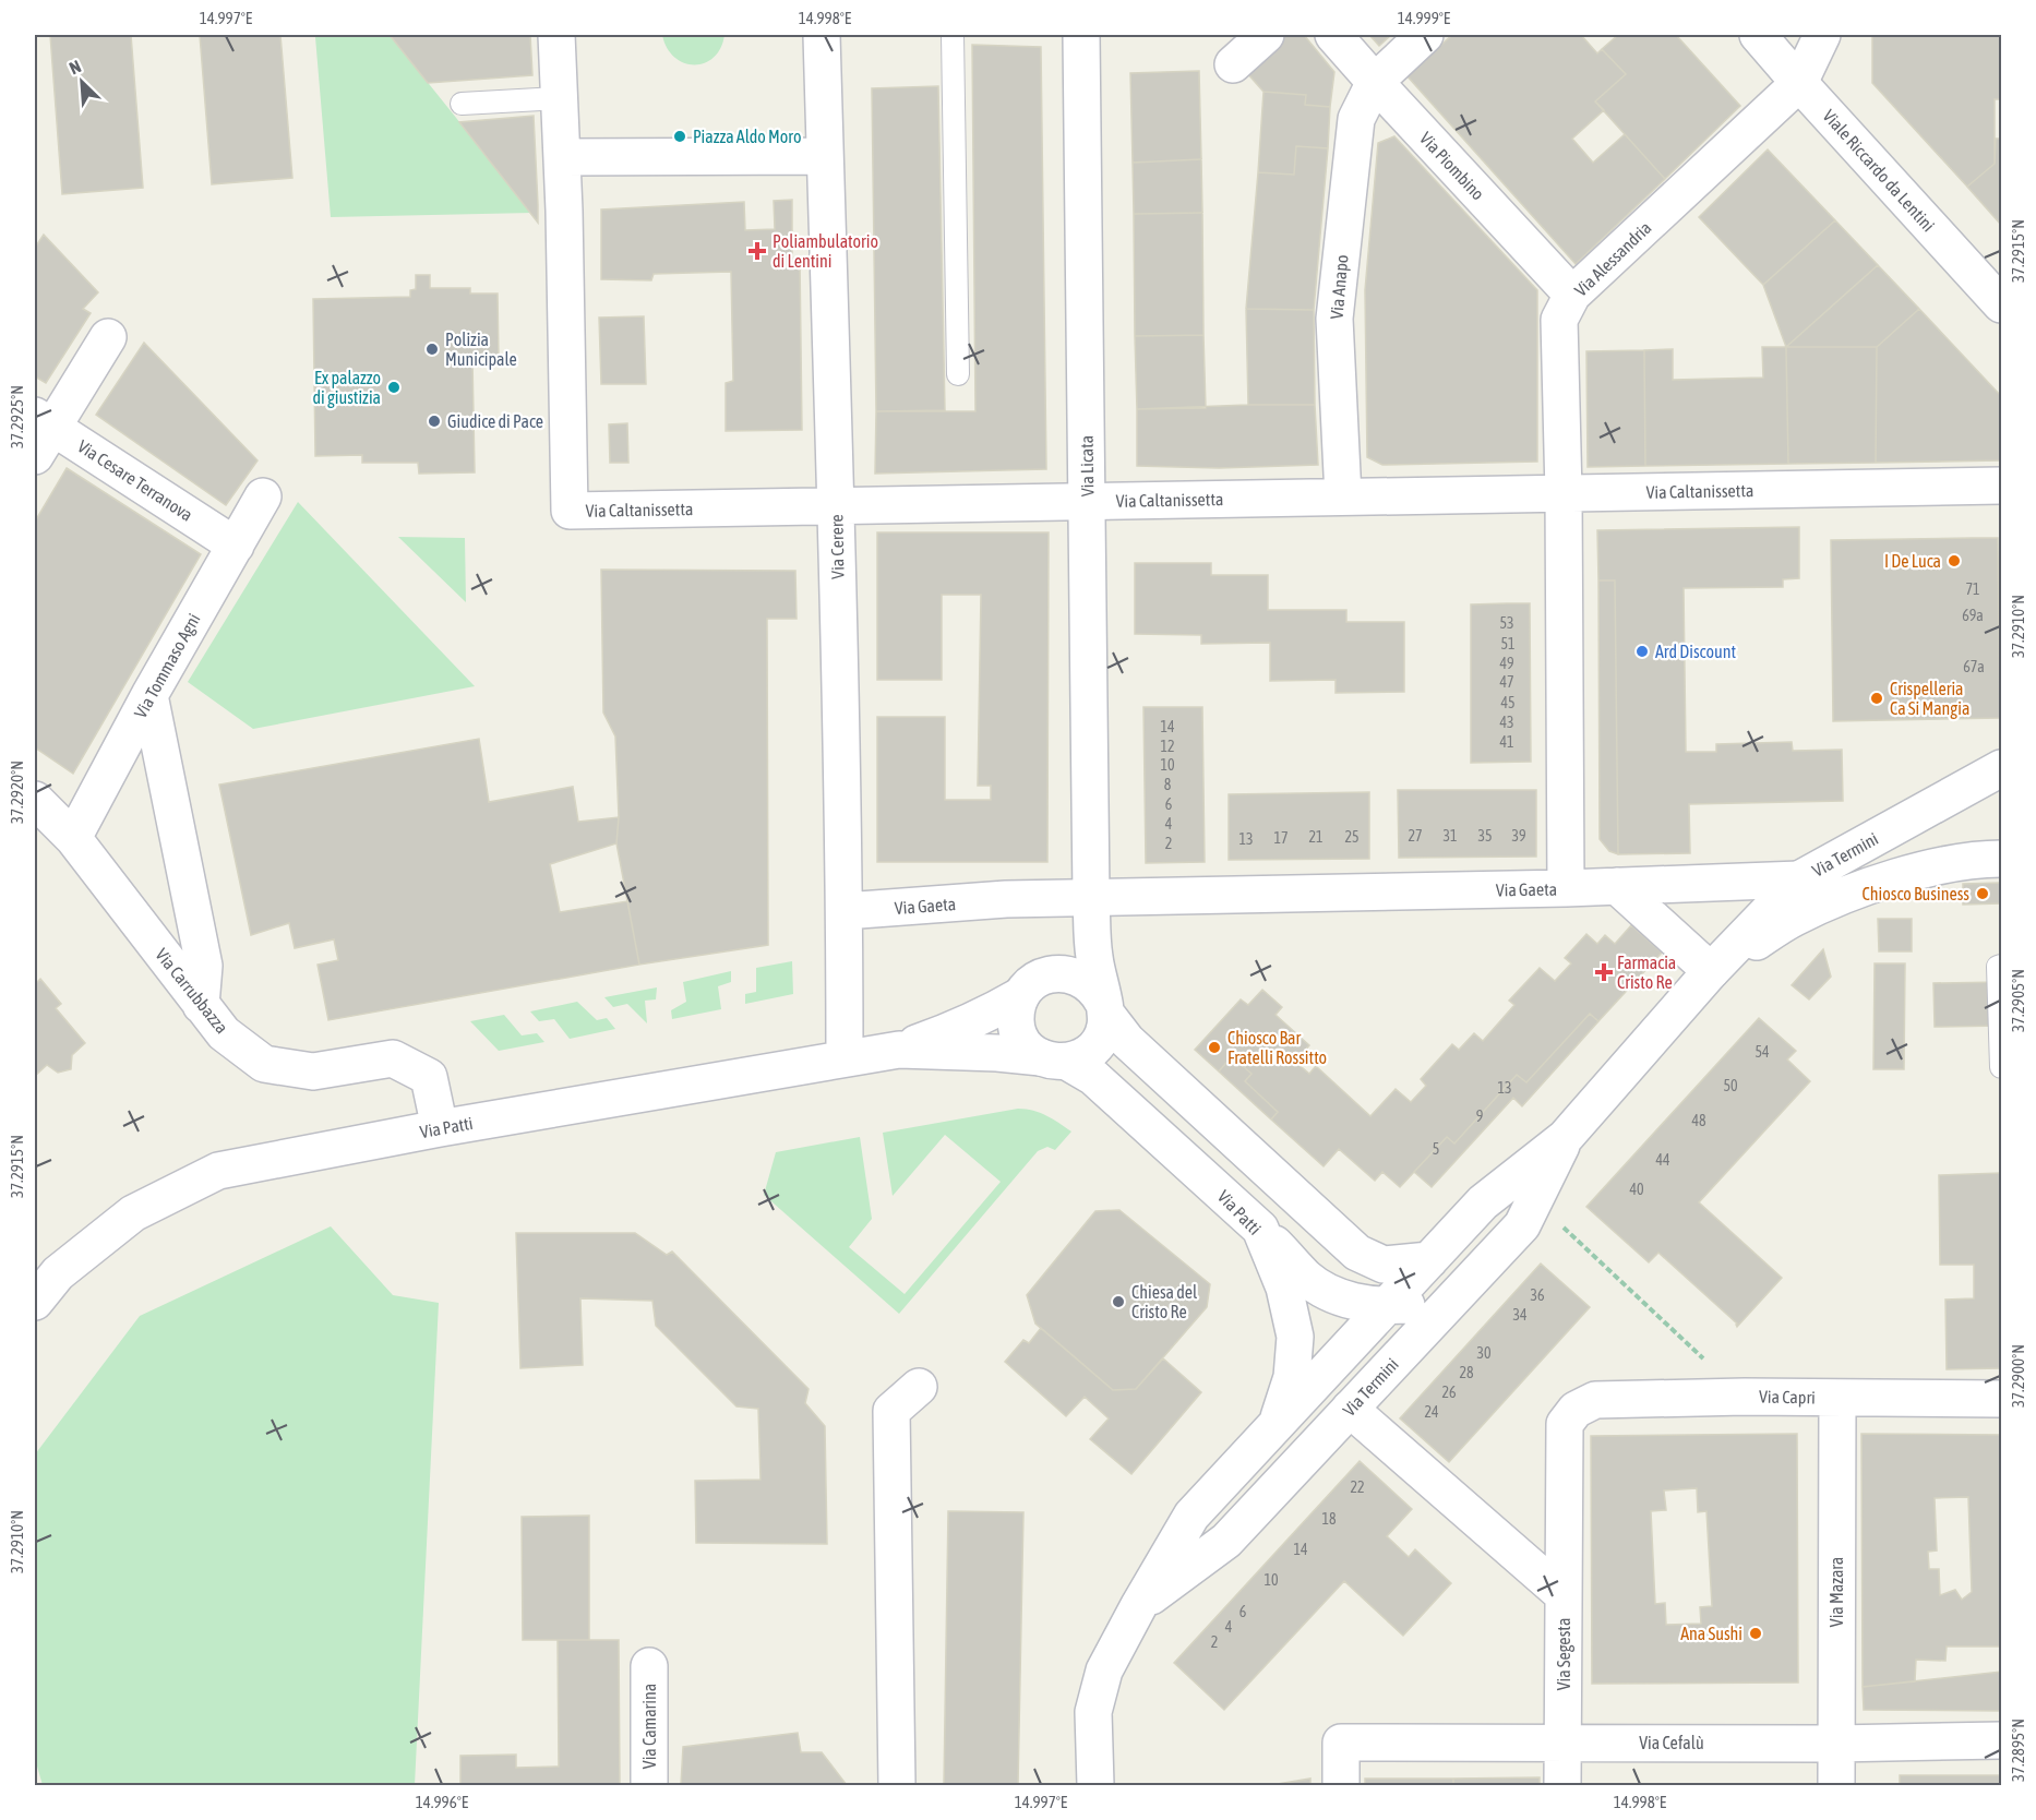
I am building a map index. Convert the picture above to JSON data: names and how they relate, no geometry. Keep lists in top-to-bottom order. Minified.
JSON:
{"streets":{"street":["Via Piombino","Viale Riccardo da Lentini","Via Alessandria","Via Anapo","Via Licata","Via Cesare Terranova","Via Caltanissetta","Via Cerere","Via Tommaso Agni","Via Termini","Via Gaeta","Via Carrubbazza","Via Patti","Via Capri","Via Mazara","Via Segesta","Via Camarina","Via Cefalù"]},"crossings":[["Via Piombino","Via Alessandria"],["Via Piombino","Via Anapo"],["Viale Riccardo da Lentini","Via Alessandria"],["Via Alessandria","Via Caltanissetta"],["Via Alessandria","Via Gaeta"],["Via Anapo","Via Caltanissetta"],["Via Licata","Via Caltanissetta"],["Via Licata","Via Gaeta"],["Via Licata","Via Patti"],["Via Cesare Terranova","Via Tommaso Agni"],["Via Caltanissetta","Via Cerere"],["Via Caltanissetta","Via Gaeta"],["Via Cerere","Via Gaeta"],["Via Cerere","Via Patti"],["Via Tommaso Agni","Via Carrubbazza"],["Via Termini","Via Patti"],["Via Carrubbazza","Via Patti"],["Via Capri","Via Mazara"],["Via Capri","Via Segesta"],["Via Mazara","Via Cefalù"],["Via Segesta","Via Cefalù"]],"places":{"other":["Piazza Aldo Moro","Polizia Municipale","Ex palazzo di giustizia","Giudice di Pace","I De Luca","Ard Discount","Crispelleria Ca Si Mangia","Chiosco Business","Chiosco Bar Fratelli Rossitto","Chiesa del Cristo Re","Ana Sushi"],"health":["Poliambulatorio di Lentini","Farmacia Cristo Re"]},"house_numbers":["71","69a","53","51","49","67a","47","45","43","14","41","12","10","8","6","4","27","31","35","39","21","25","17","13","2","54","50","13","9","48","5","44","40","36","34","30","28","26","24","22","18","14","10","6","4","2"],"north":"top left","coordinates":["14.997°E","14.998°E","14.999°E","37.2915°N","37.2925°N","37.2910°N","37.2920°N","37.2905°N","37.2900°N","37.2895°N","14.996°E"]}
